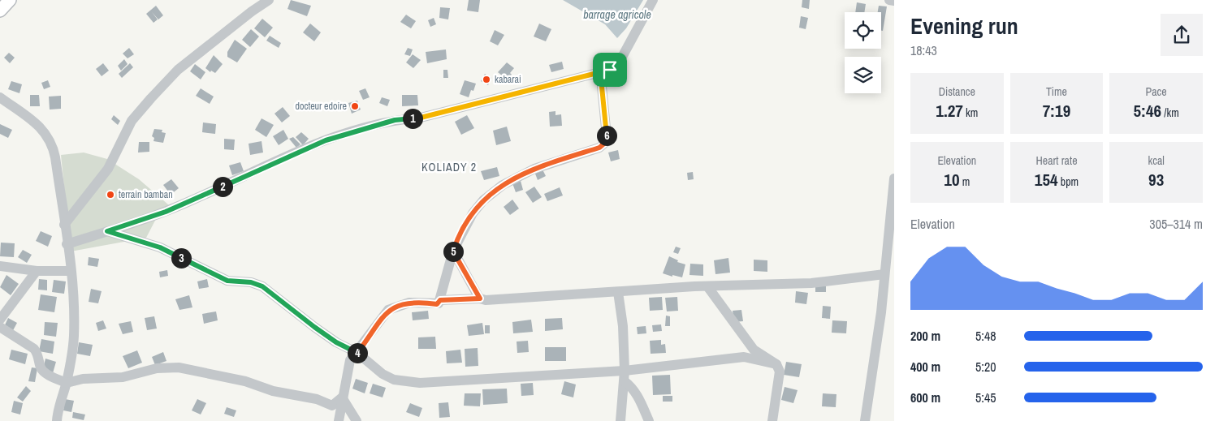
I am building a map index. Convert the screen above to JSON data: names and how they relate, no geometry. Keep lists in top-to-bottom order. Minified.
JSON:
{"districts":["KOLIADY 2"],"water":["barrage agricole"],"places":["kabarai","docteur edoire","terrain bamban"],"page":{"heading":["Evening run","18:43"],"stats":[["Distance","1.27 km"],["Time","7:19"],["Pace","5:46 /km"],["Elevation","10 m"],["Heart rate","154 bpm"],["kcal","93"]],"pins":["1","6","2","5","3","4"],"chart":["Elevation","305–314 m"],"list":[{"name":"200 m","note":"5:48"},{"name":"400 m","note":"5:20"},{"name":"600 m","note":"5:45"}]}}
